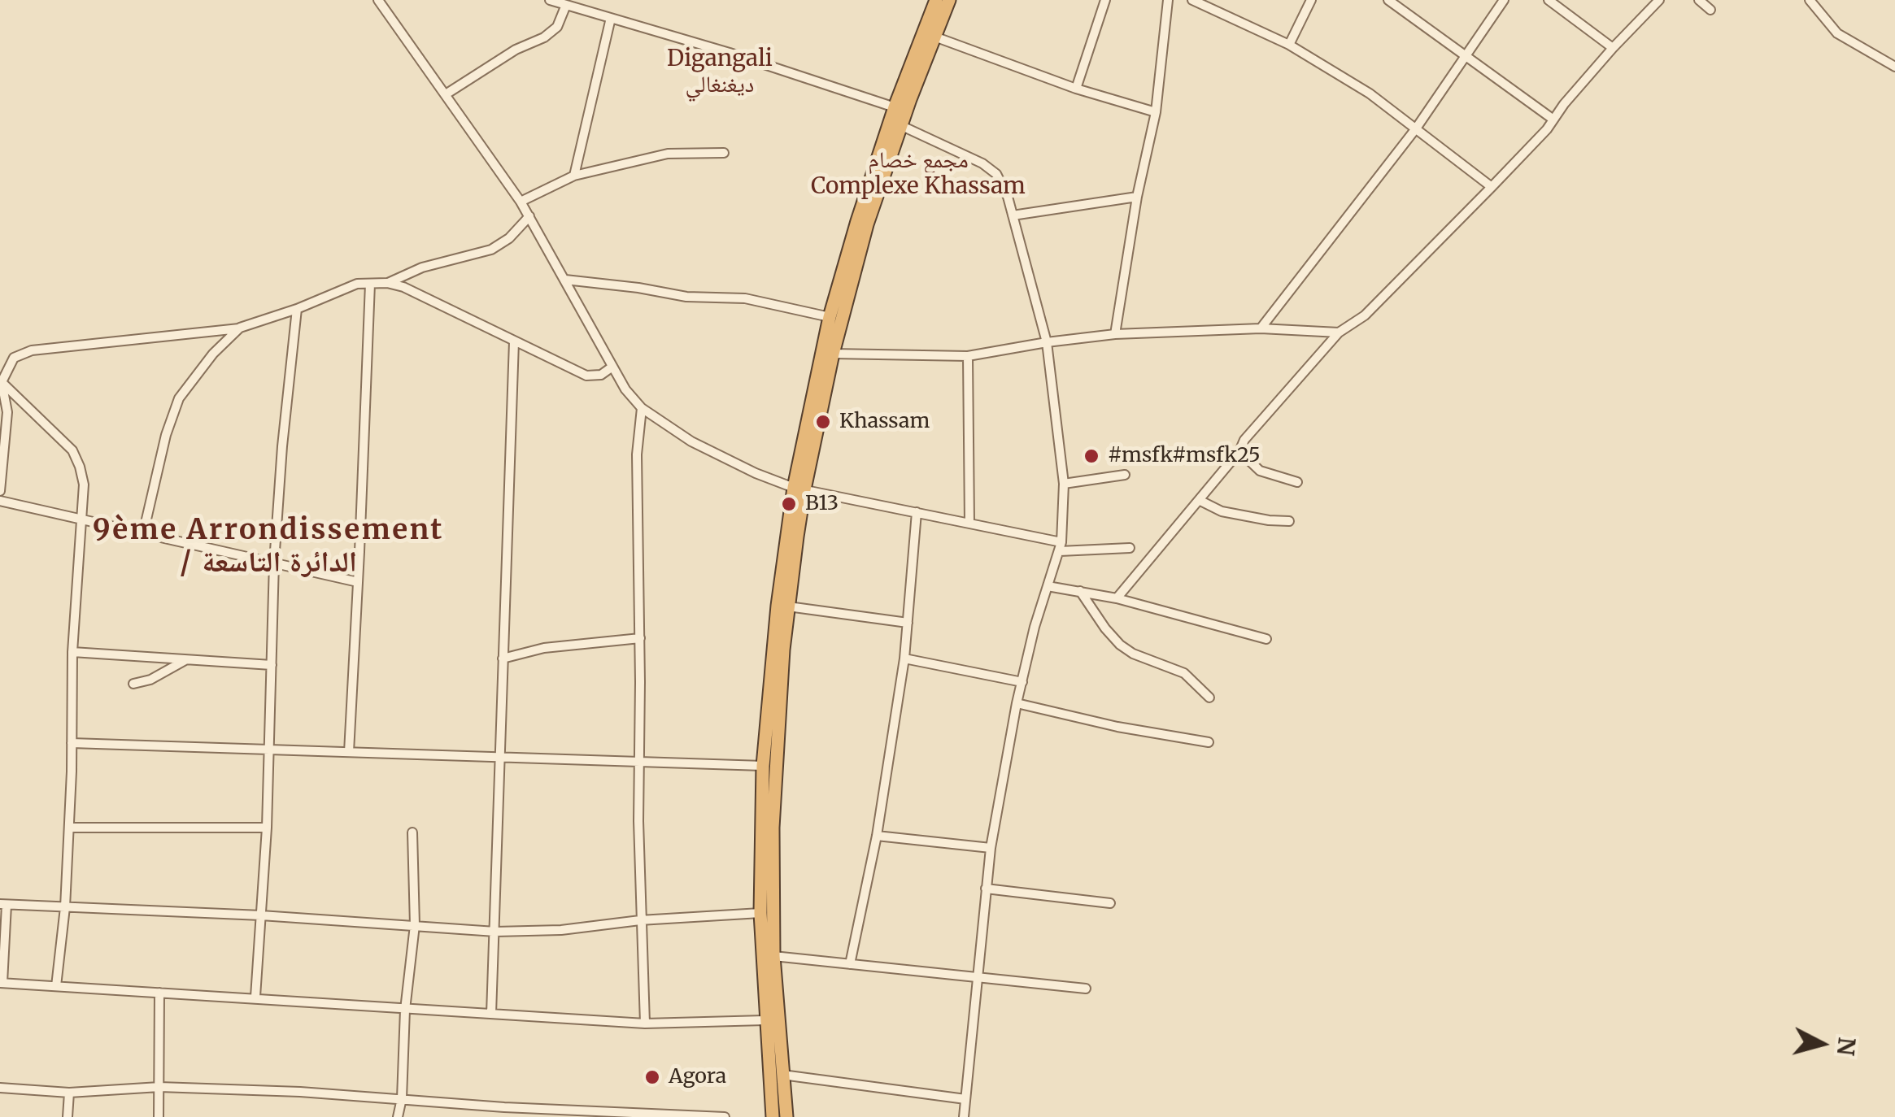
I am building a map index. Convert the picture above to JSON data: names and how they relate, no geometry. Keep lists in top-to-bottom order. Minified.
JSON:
{"districts":["Digangali ديغنغالي","مجمع خصام Complexe Khassam","9ème Arrondissement / الدائرة التاسعة"],"places":["Khassam","#msfk#msfk25","B13","Agora"],"north":"right"}
